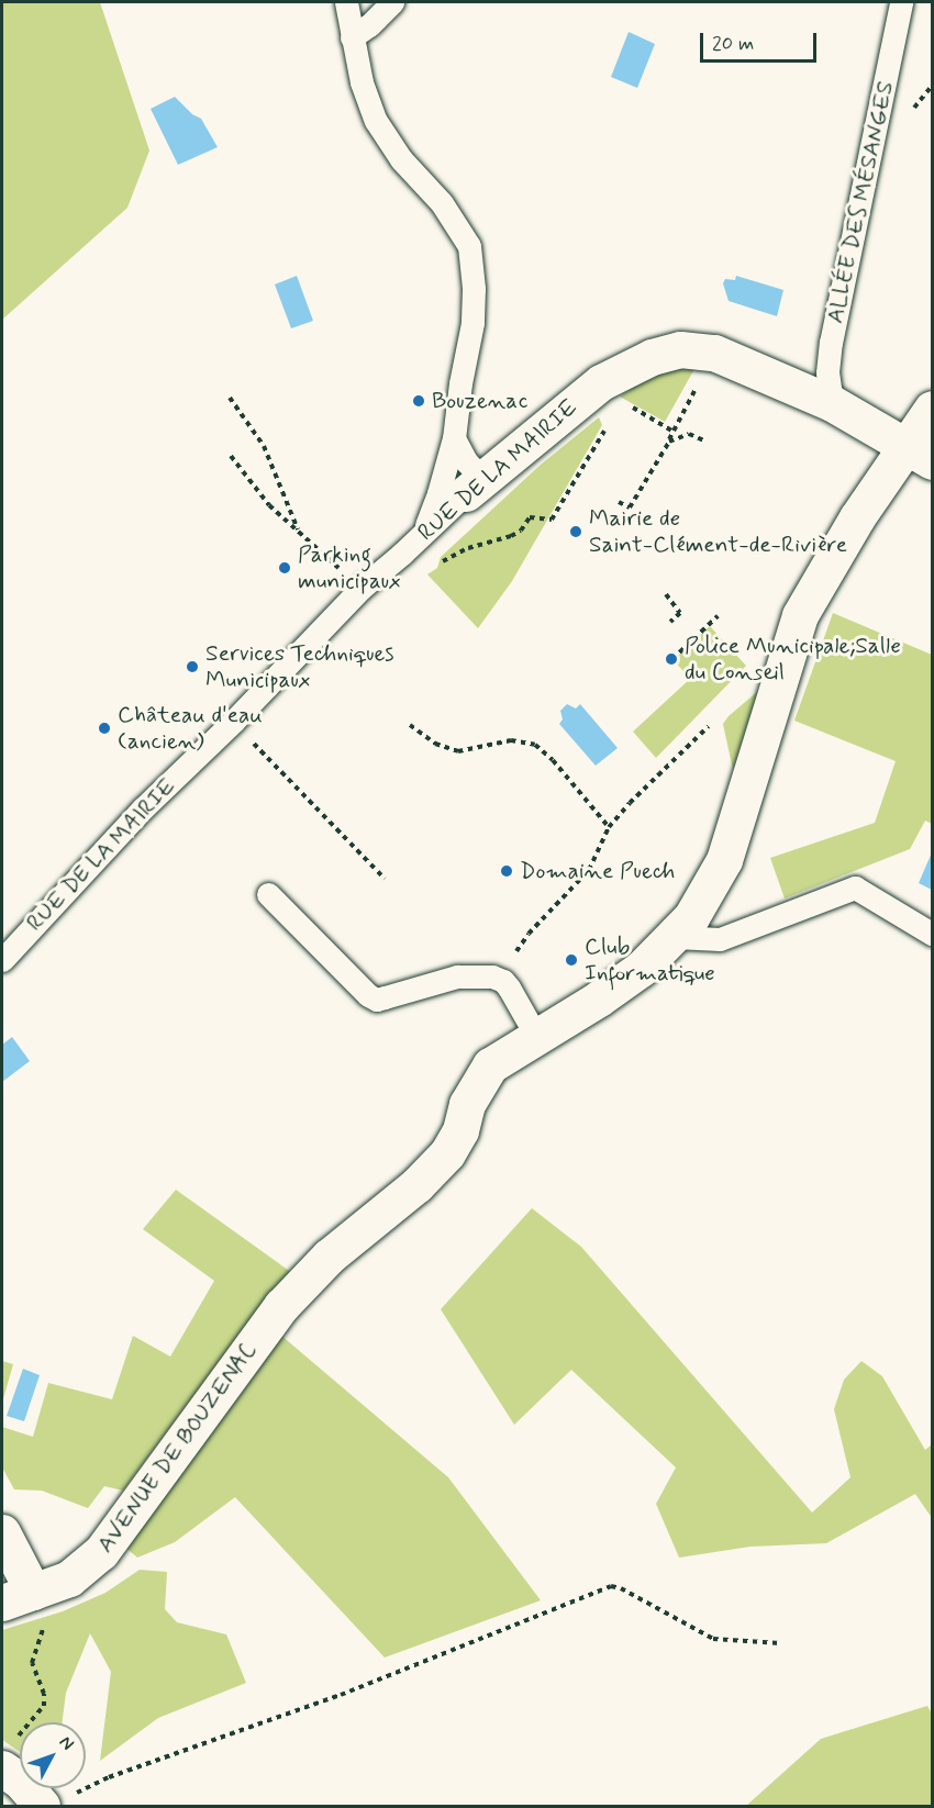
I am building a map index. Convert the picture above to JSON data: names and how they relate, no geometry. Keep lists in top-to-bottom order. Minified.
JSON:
{"streets":{"street":["RUE DE LA MAIRIE","AVENUE DE BOUZENAC"],"lane":["ALLÉE DES MÉSANGES"]},"crossings":[["ALLÉE DES MÉSANGES","RUE DE LA MAIRIE"]],"places":["Bouzenac","Mairie de Saint-Clément-de-Rivière","Parking municipaux","Police Municipale;Salle du Conseil","Services Techniques Municipaux","Château d'eau (ancien)","Domaine Puech","Club Informatique"],"scale_bar":"20 m","north":"top right"}
